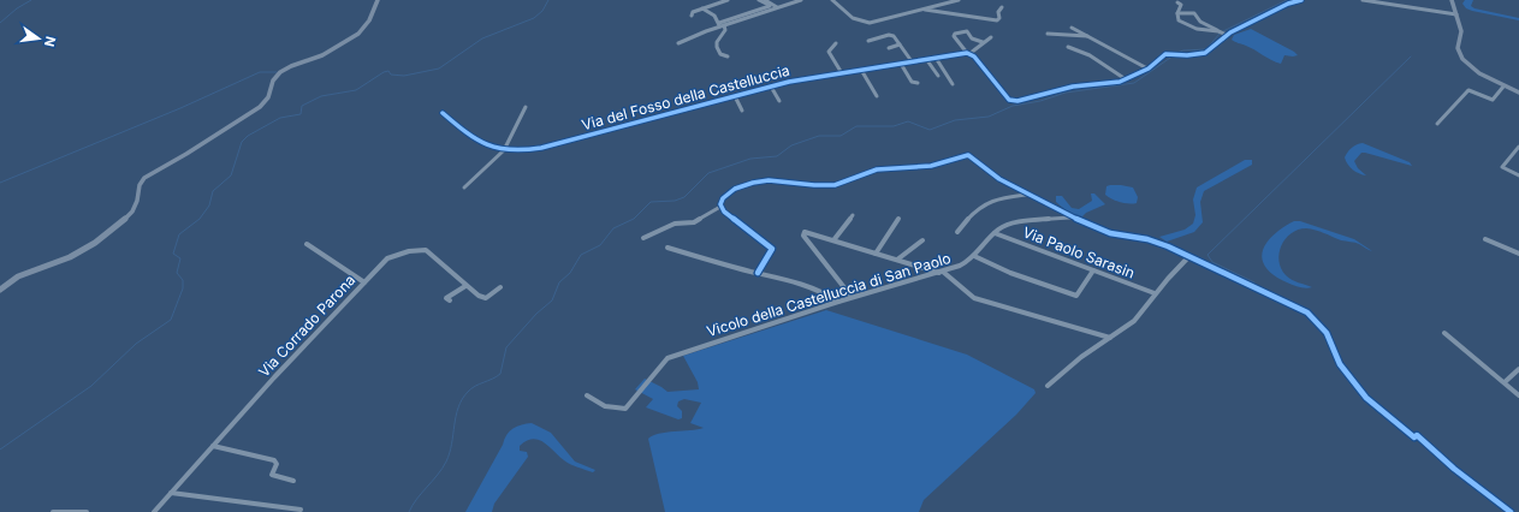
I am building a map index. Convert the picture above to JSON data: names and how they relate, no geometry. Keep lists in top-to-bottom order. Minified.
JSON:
{"streets":{"street":["Via del Fosso della Castelluccia","Via Paolo Sarasin","Vicolo della Castelluccia di San Paolo","Via Corrado Parona"]},"crossings":[["Via Paolo Sarasin","Vicolo della Castelluccia di San Paolo"]],"north":"right"}
